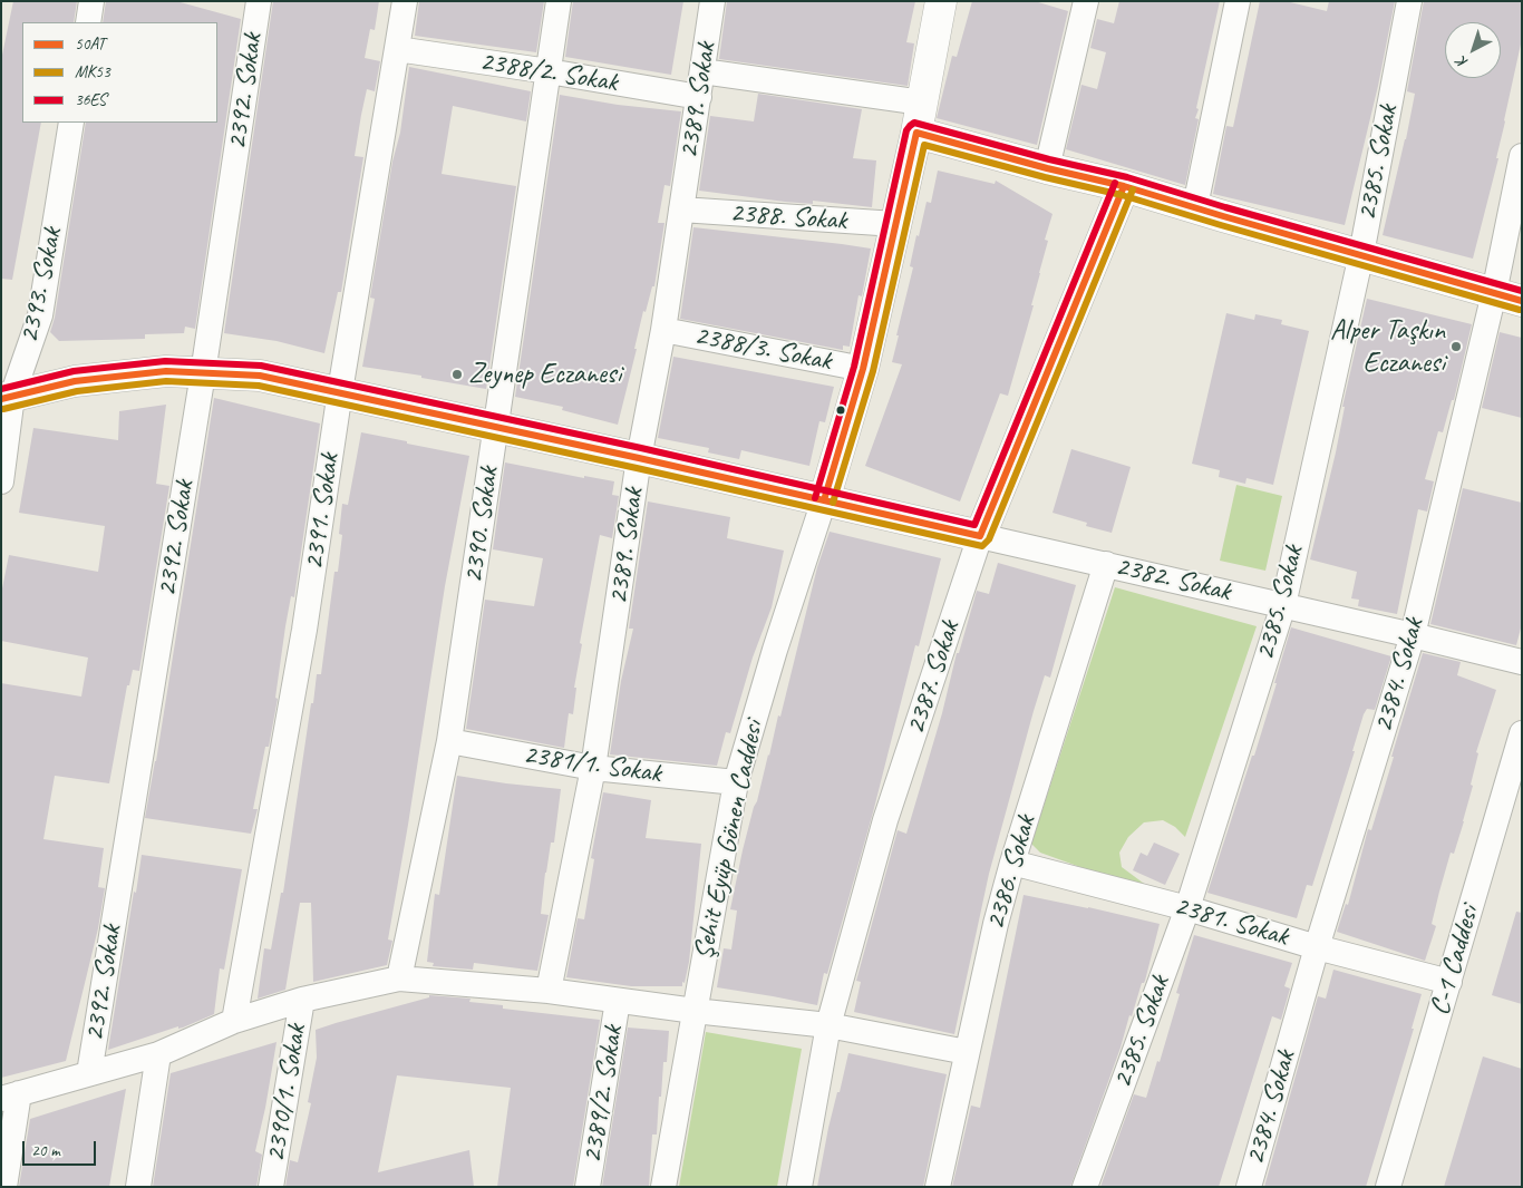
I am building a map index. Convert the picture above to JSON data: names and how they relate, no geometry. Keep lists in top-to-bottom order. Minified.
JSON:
{"streets":{"main road":["2382. Sokak","2387. Sokak"],"street":["2388/2. Sokak","2392. Sokak","2389. Sokak","2385. Sokak","2388. Sokak","2393. Sokak","2388/3. Sokak","2391. Sokak","2390. Sokak","2384. Sokak","2381/1. Sokak","Şehit Eyüp Gönen Caddesi","2386. Sokak","2381. Sokak","C-1 Caddesi","2390/1. Sokak","2389/2. Sokak"]},"crossings":[["2388/2. Sokak","2389. Sokak"],["2388/2. Sokak","2391. Sokak"],["2388/2. Sokak","2390. Sokak"],["2392. Sokak","2382. Sokak"],["2389. Sokak","2388. Sokak"],["2389. Sokak","2388/3. Sokak"],["2389. Sokak","2382. Sokak"],["2389. Sokak","2381/1. Sokak"],["2385. Sokak","2382. Sokak"],["2385. Sokak","2381. Sokak"],["2393. Sokak","2382. Sokak"],["2391. Sokak","2382. Sokak"],["2390. Sokak","2382. Sokak"],["2390. Sokak","2381/1. Sokak"],["2382. Sokak","2384. Sokak"],["2382. Sokak","2387. Sokak"],["2382. Sokak","Şehit Eyüp Gönen Caddesi"],["2382. Sokak","2386. Sokak"],["2384. Sokak","2381. Sokak"],["2381/1. Sokak","Şehit Eyüp Gönen Caddesi"],["2386. Sokak","2381. Sokak"],["2381. Sokak","C-1 Caddesi"]],"places":["Alper Taşkın Eczanesi","Zeynep Eczanesi"],"lines":["transit line 36ES","transit line 50AT","transit line MK53"],"legend":["50AT","MK53","36ES"],"scale_bar":"20 m","north":"bottom left"}
